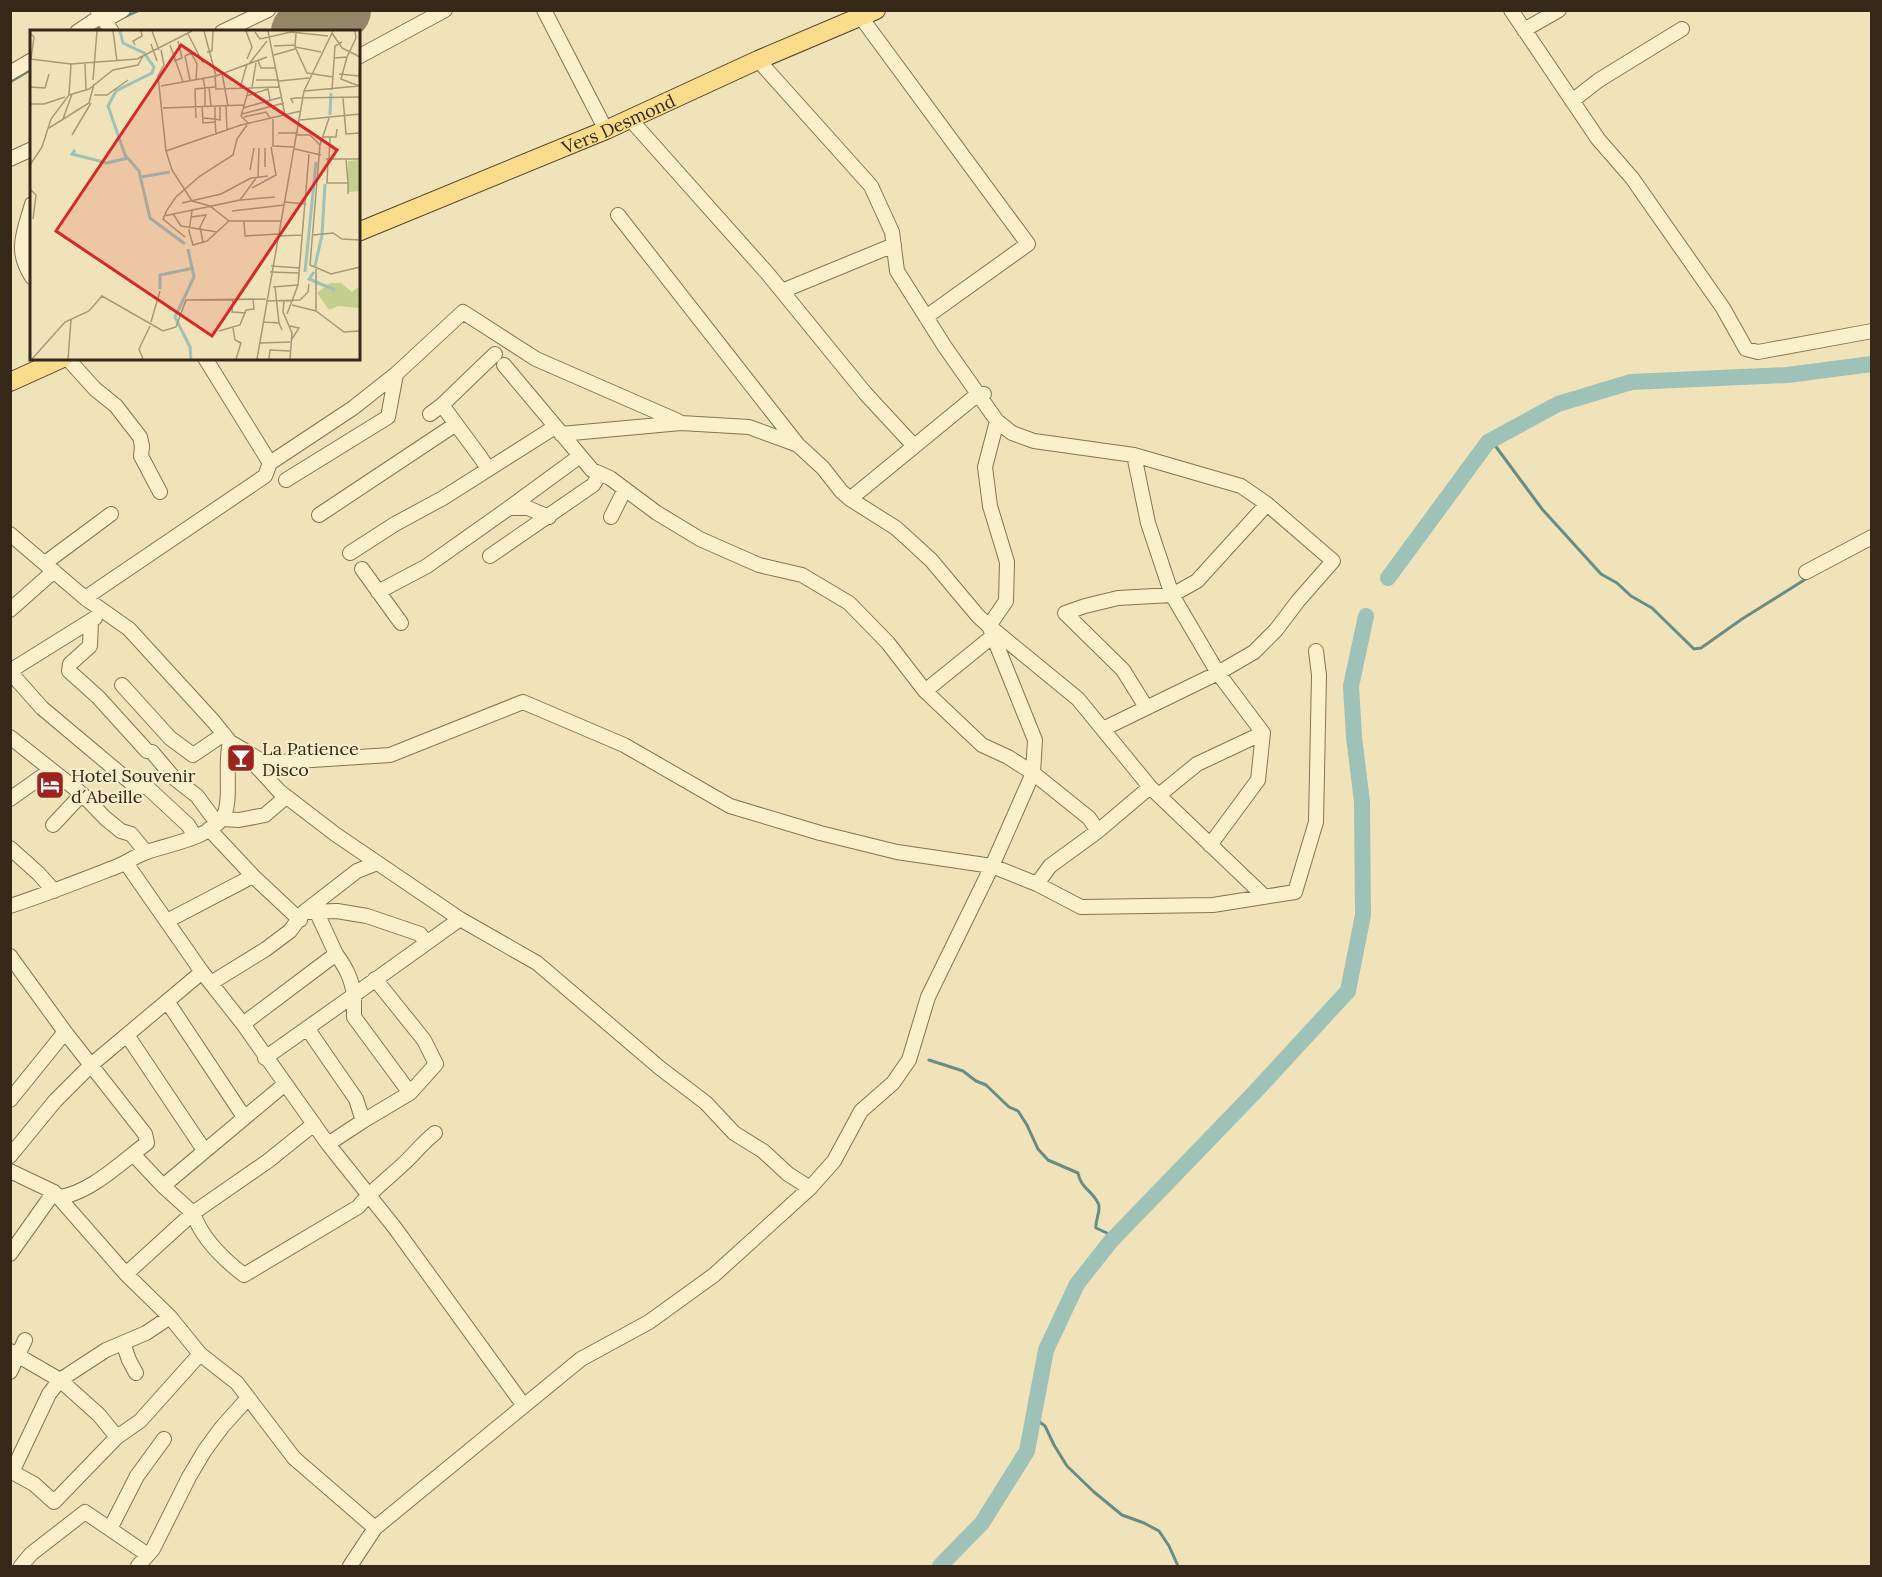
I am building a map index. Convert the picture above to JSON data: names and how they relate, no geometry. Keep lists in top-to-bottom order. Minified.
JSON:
{"streets":{"main road":["Vers Desmond"]},"places":{"bar":["La Patience Disco"],"hotel":["Hotel Souvenir d´Abeille"]}}
